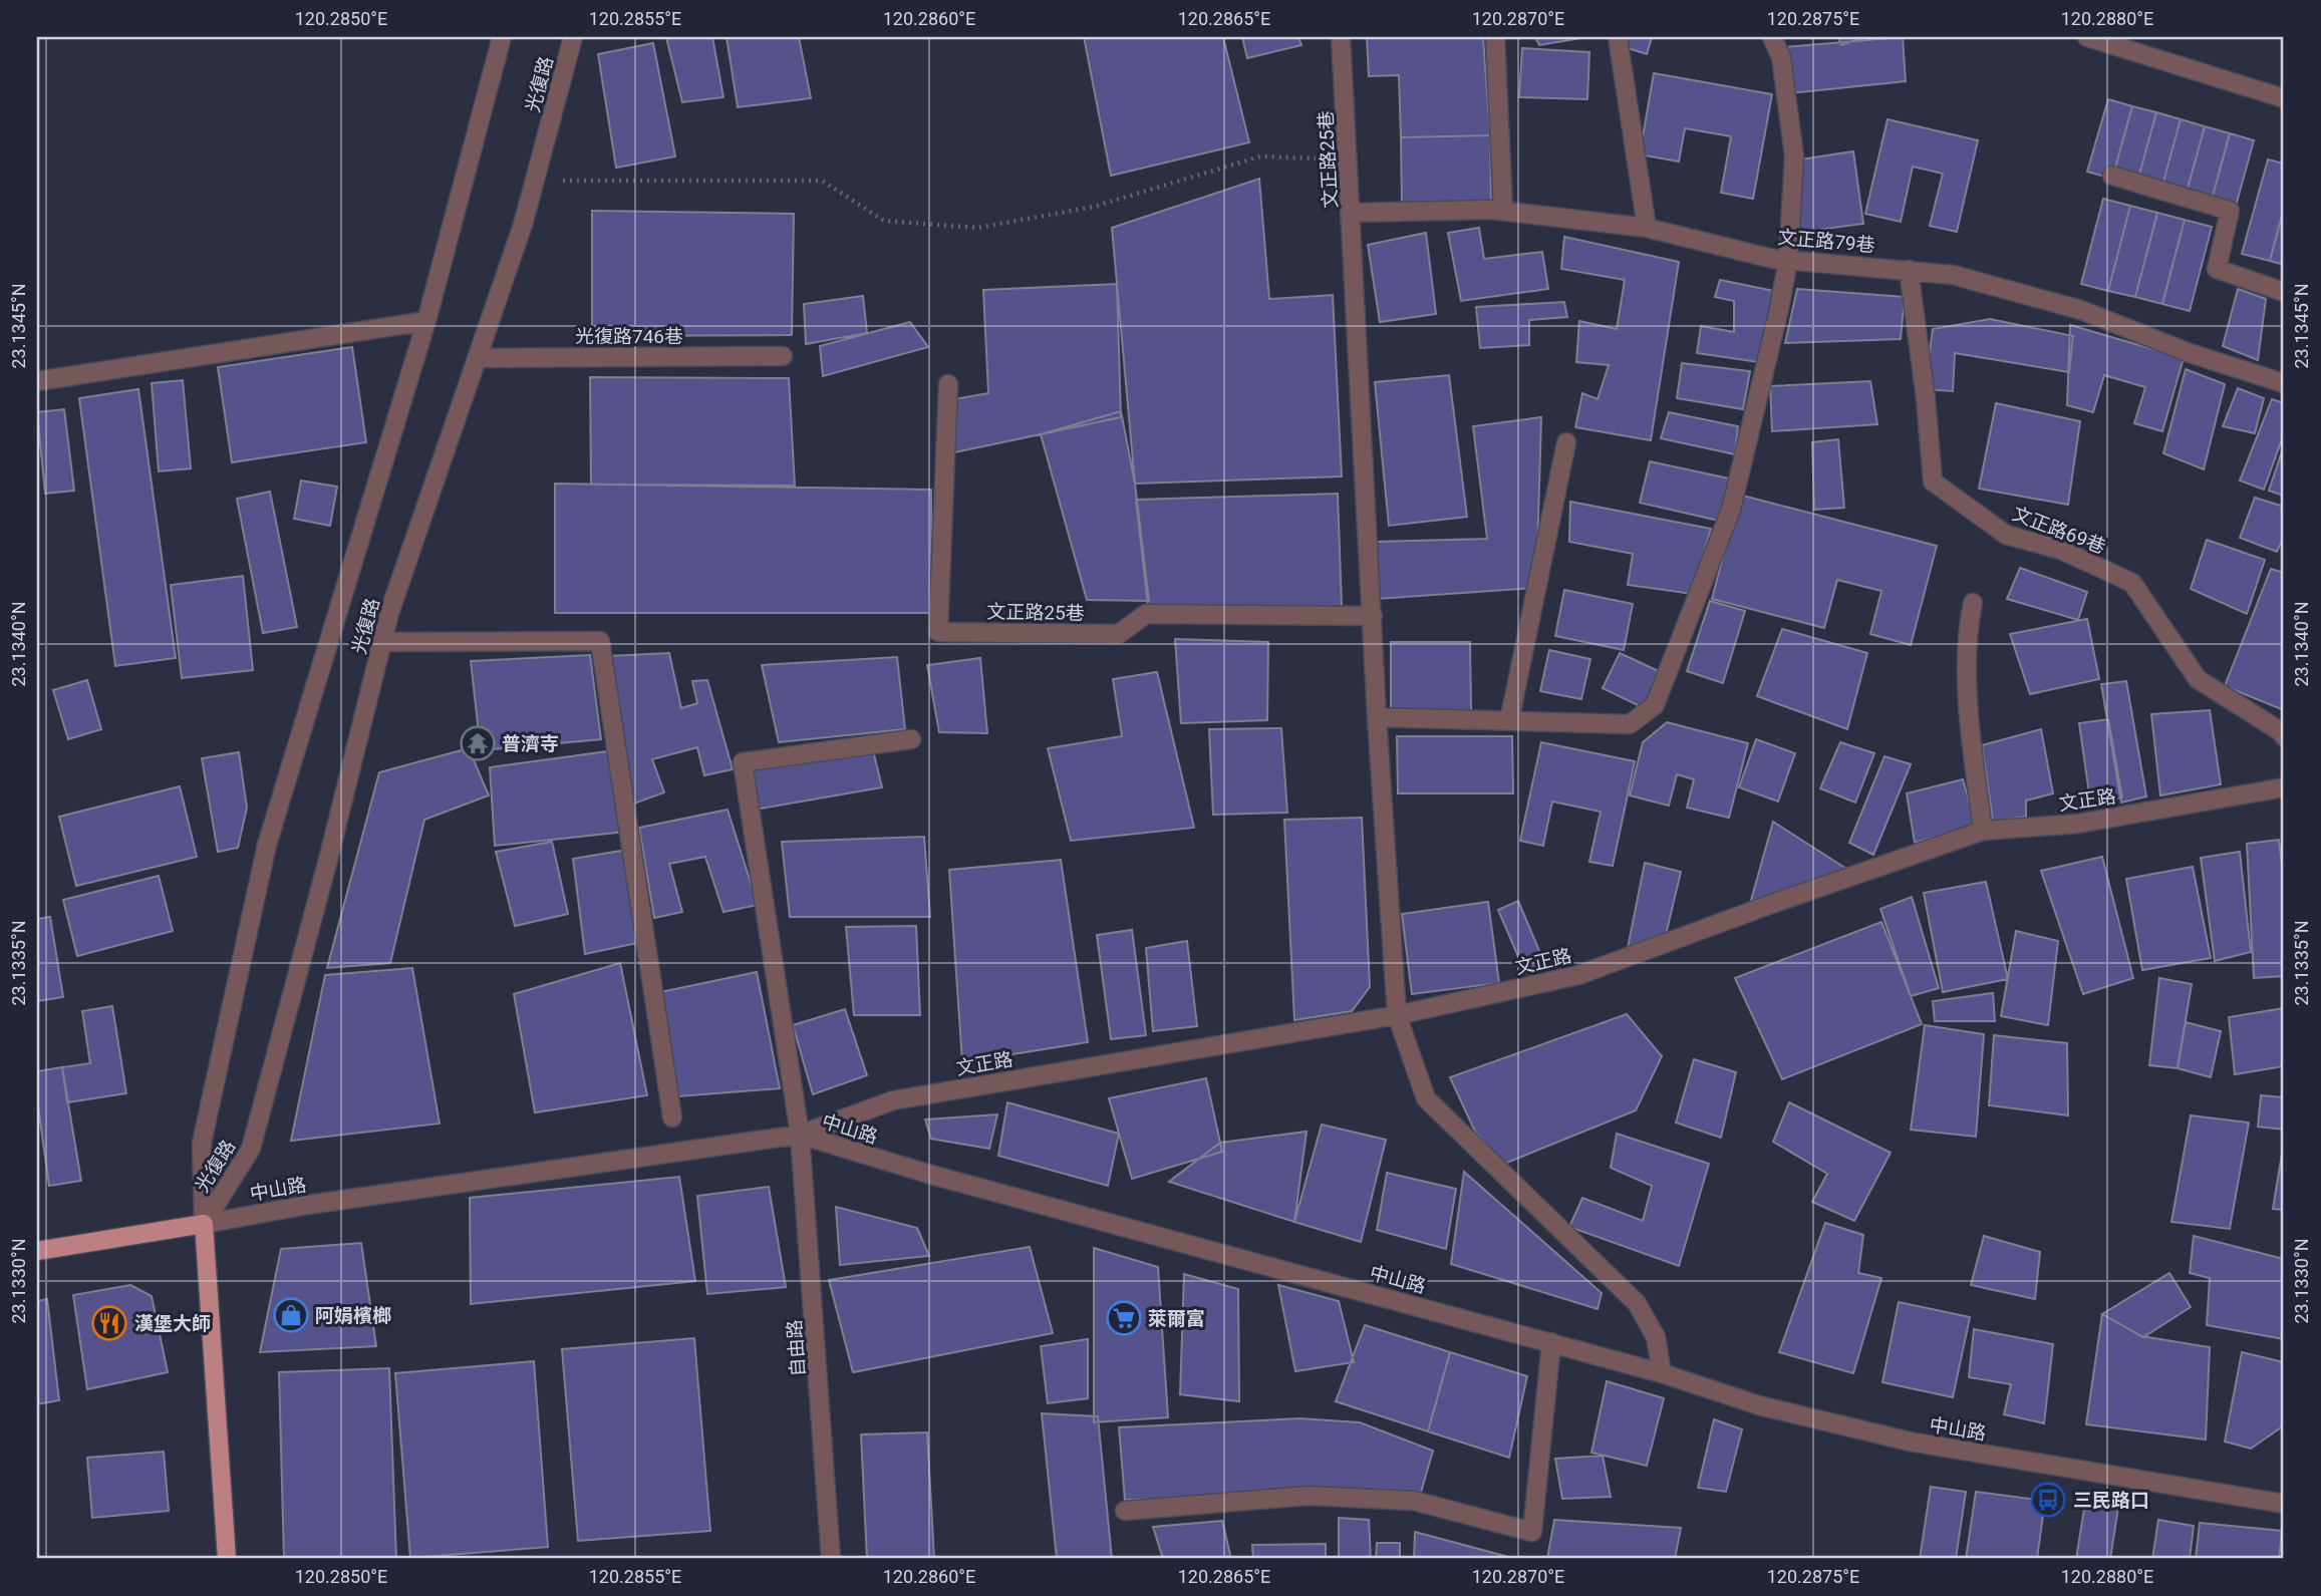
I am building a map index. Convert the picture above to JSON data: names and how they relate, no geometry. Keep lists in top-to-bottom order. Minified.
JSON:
{"streets":{"main road":["光復路","中山路"],"street":["文正路25巷","文正路79巷","光復路746巷","文正路69巷","文正路","自由路"]},"crossings":[["光復路","光復路746巷"],["光復路","中山路"],["文正路25巷","文正路79巷"],["文正路25巷","文正路"],["文正路25巷","中山路"],["文正路79巷","文正路69巷"],["文正路","中山路"],["文正路","自由路"],["中山路","自由路"]],"places":{"temple":["普濟寺"],"shop":["阿娟檳榔"],"supermarket":["萊爾富"],"restaurant":["漢堡大師"],"bus stop":["三民路口"]},"coordinates":["120.2850°E","120.2855°E","120.2860°E","120.2865°E","120.2870°E","120.2875°E","120.2880°E","23.1345°N","23.1340°N","23.1335°N","23.1330°N"]}
